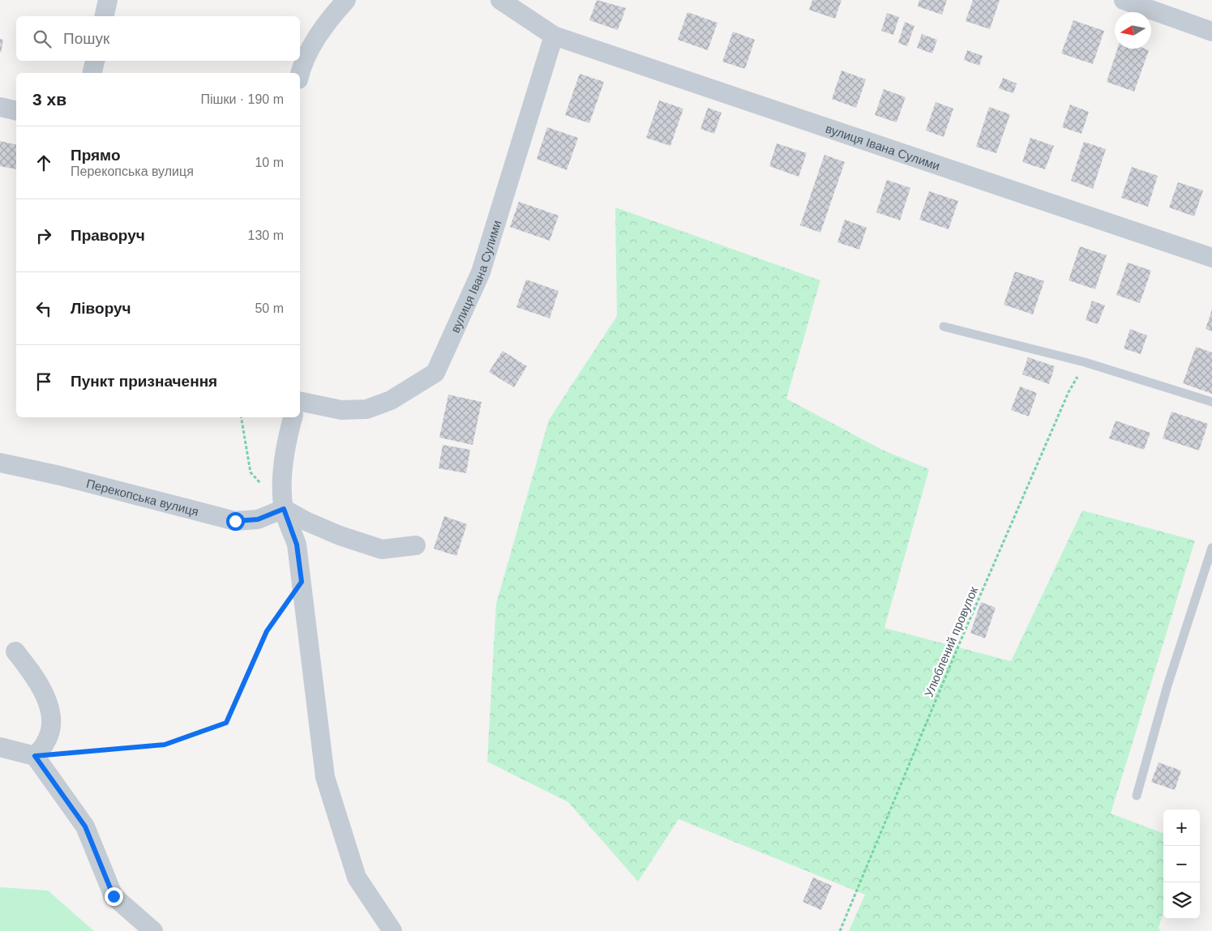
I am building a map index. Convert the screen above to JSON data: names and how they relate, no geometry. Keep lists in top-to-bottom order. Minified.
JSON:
{"streets":{"street":["вулиця Івана Сулими","Перекопська вулиця"],"path":["Улюблений провулок"]},"north":"left","page":{"search":"Пошук","heading":["3 хв","Пішки · 190 m"],"list":[["Прямо","Перекопська вулиця","10 m"],["Праворуч","130 m"],["Ліворуч","50 m"],"Пункт призначення"],"map_buttons":["+","−"]}}
